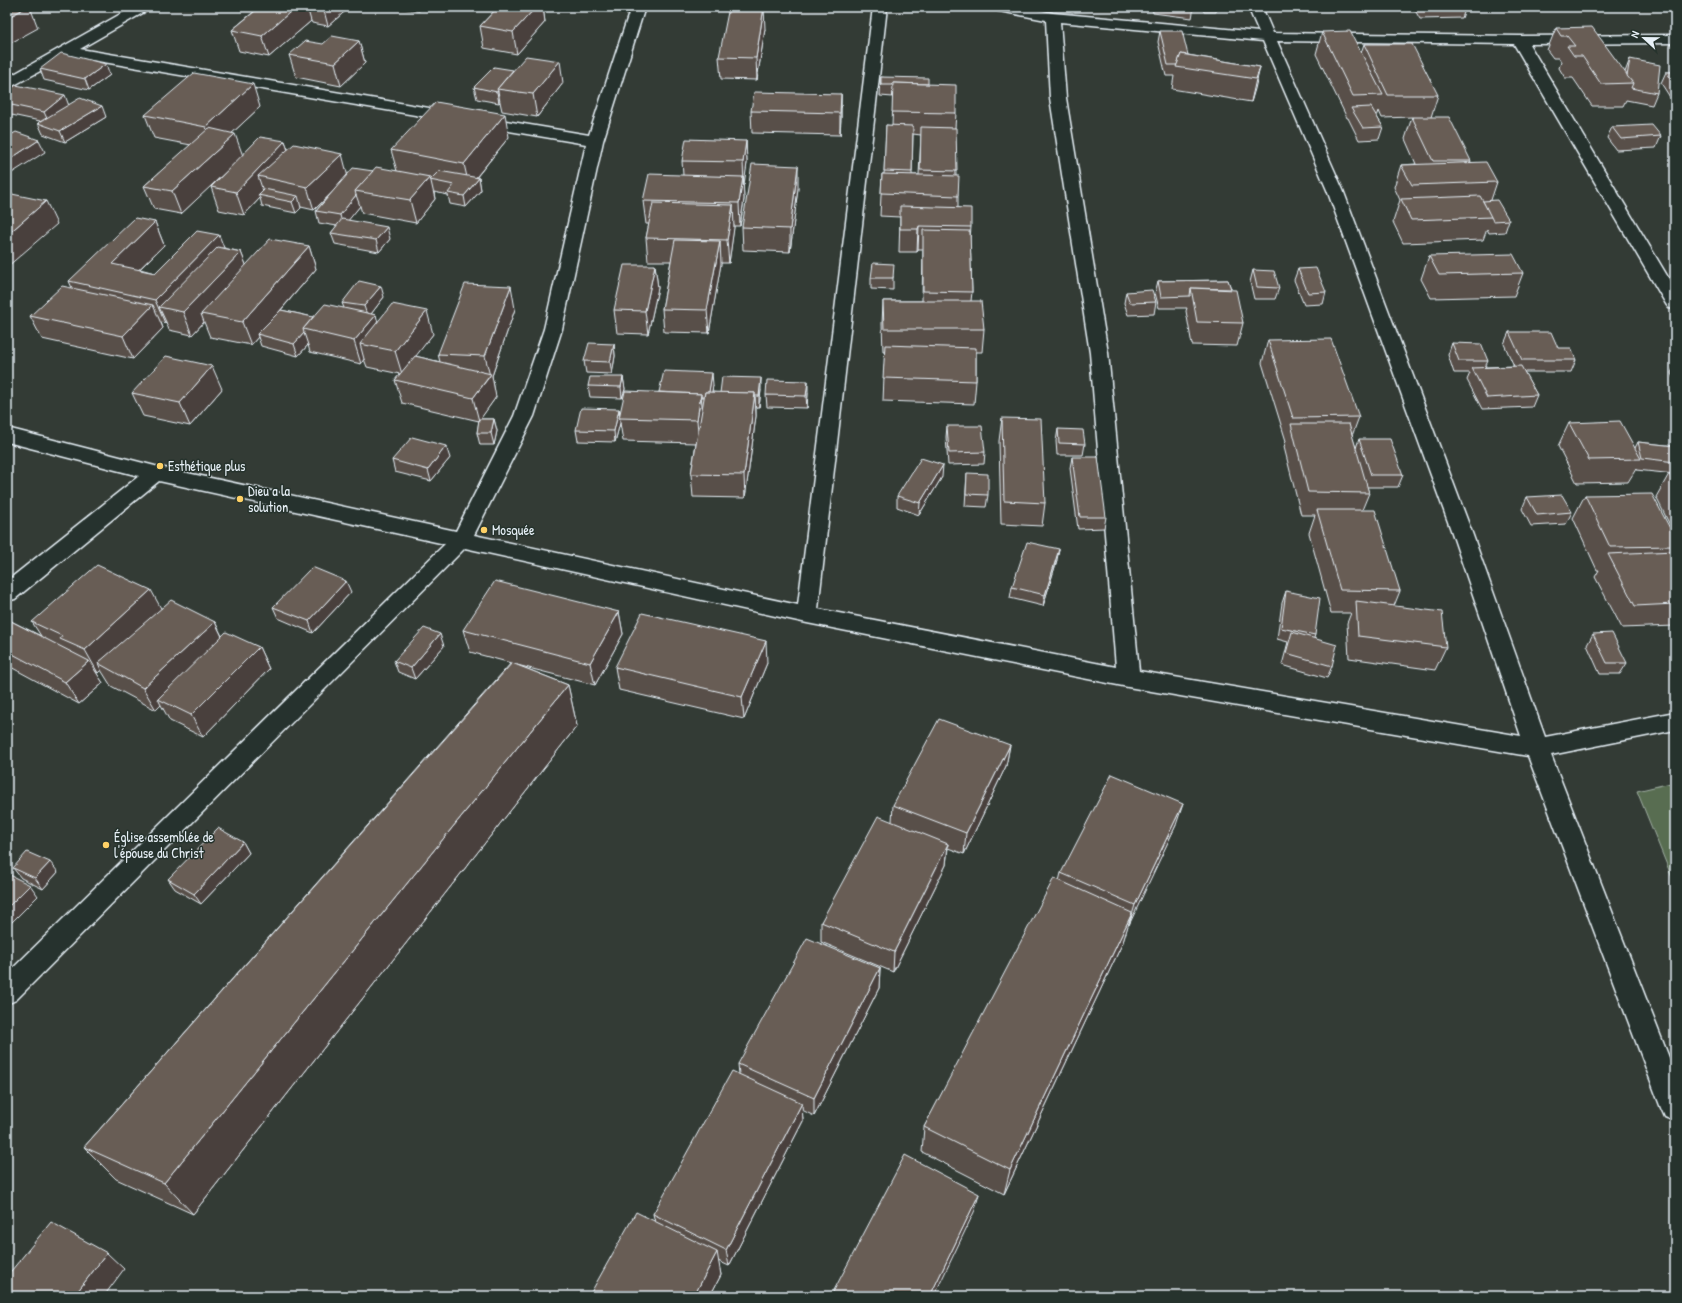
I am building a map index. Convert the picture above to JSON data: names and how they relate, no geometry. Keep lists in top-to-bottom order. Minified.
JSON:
{"places":["Esthétique plus","Dieu a la solution","Mosquée","Église assemblée de l'épouse du Christ"],"north":"left"}
